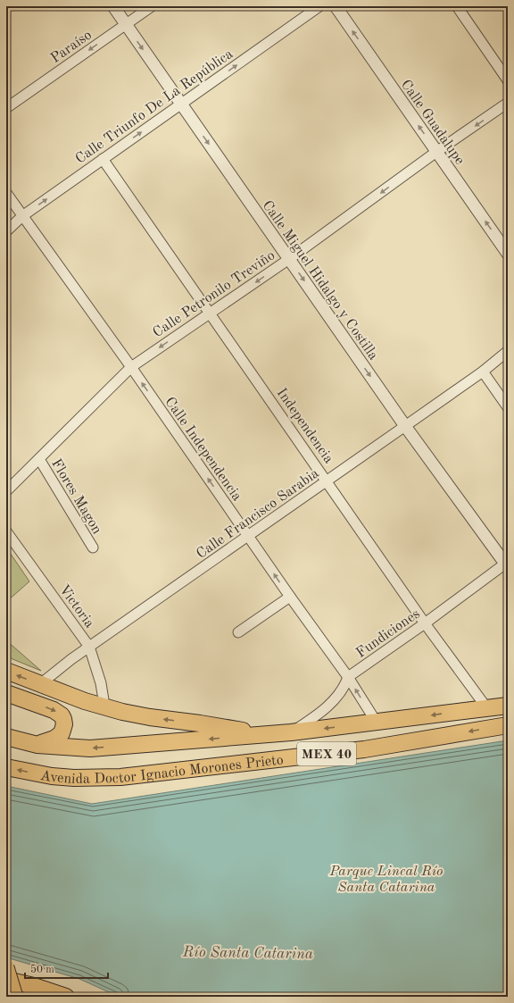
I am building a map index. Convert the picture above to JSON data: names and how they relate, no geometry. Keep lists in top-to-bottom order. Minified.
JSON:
{"streets":{"highway":["MEX 40","Avenida Doctor Ignacio Morones Prieto"],"street":["Paraíso","Calle Triunfo De La República","Calle Guadalupe","Calle Miguel Hidalgo y Costilla","Calle Petronilo Treviño","Independencia","Calle Independencia","Flores Magon","Calle Francisco Sarabia","Victoria","Fundiciones"]},"crossings":[["Paraíso","Calle Miguel Hidalgo y Costilla"],["Calle Triunfo De La República","Calle Miguel Hidalgo y Costilla"],["Calle Triunfo De La República","Independencia"],["Calle Triunfo De La República","Calle Independencia"],["Calle Guadalupe","Calle Petronilo Treviño"],["Calle Miguel Hidalgo y Costilla","Calle Petronilo Treviño"],["Calle Miguel Hidalgo y Costilla","Calle Francisco Sarabia"],["Calle Miguel Hidalgo y Costilla","Fundiciones"],["Calle Petronilo Treviño","Independencia"],["Calle Petronilo Treviño","Calle Independencia"],["Calle Petronilo Treviño","Flores Magon"],["Independencia","Calle Francisco Sarabia"],["Independencia","Fundiciones"],["Independencia","Avenida Doctor Ignacio Morones Prieto"],["Calle Independencia","Calle Francisco Sarabia"],["Calle Independencia","Fundiciones"],["Calle Independencia","Avenida Doctor Ignacio Morones Prieto"],["Calle Francisco Sarabia","Victoria"],["Fundiciones","Avenida Doctor Ignacio Morones Prieto"]],"one_way":["Paraíso","Calle Triunfo De La República","Calle Guadalupe","Calle Miguel Hidalgo y Costilla","Calle Petronilo Treviño","Calle Independencia"],"water":["Río Santa Catarina"],"parks":["Parque Lineal Río Santa Catarina"],"scale_bar":"50 m"}
